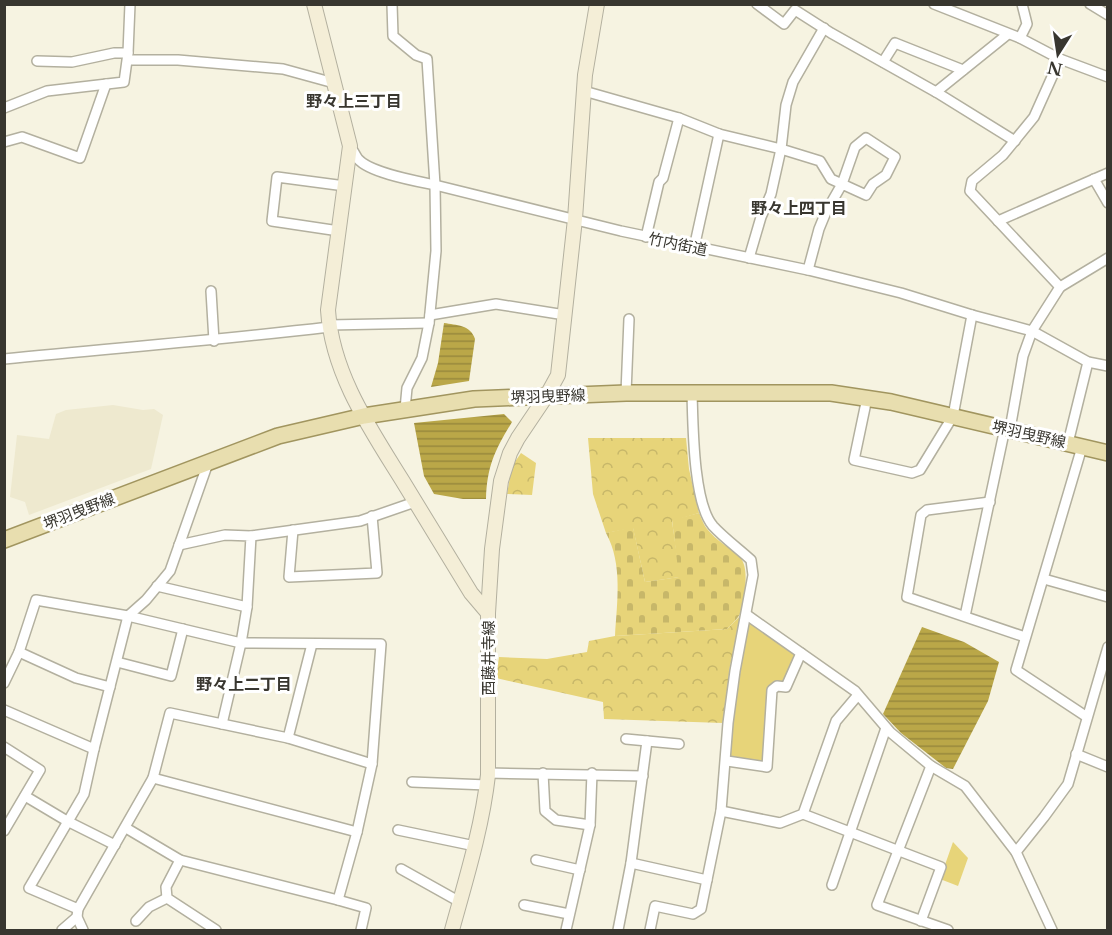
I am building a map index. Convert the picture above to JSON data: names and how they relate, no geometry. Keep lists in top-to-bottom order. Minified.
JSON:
{"streets":{"main road":["堺羽曳野線"],"street":["竹内街道","西藤井寺線"]},"crossings":[["竹内街道","西藤井寺線"],["堺羽曳野線","西藤井寺線"]],"districts":["野々上三丁目","野々上四丁目","野々上二丁目"],"north":"bottom"}
